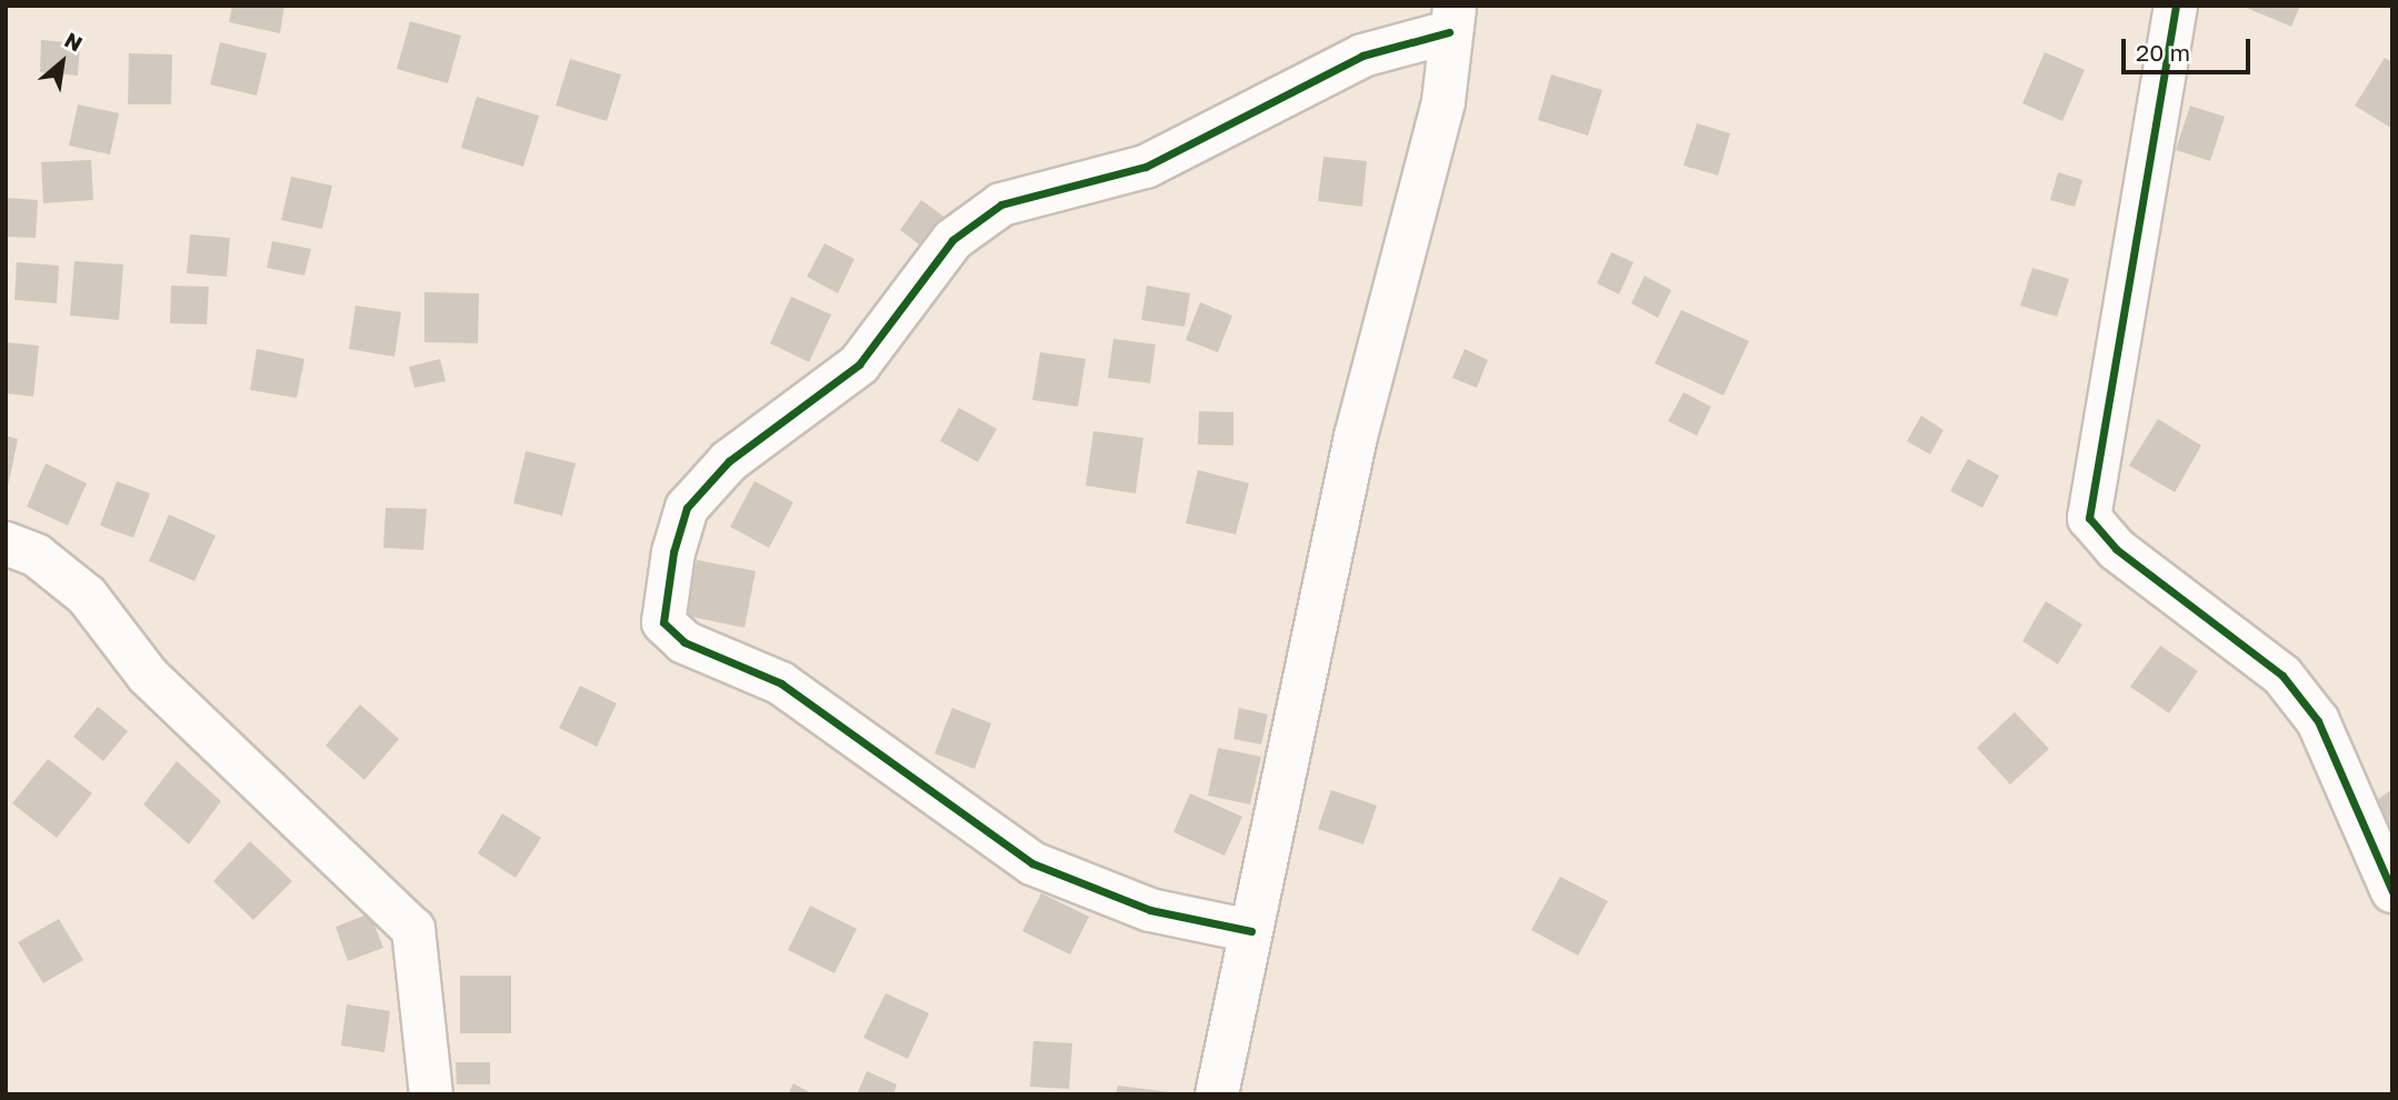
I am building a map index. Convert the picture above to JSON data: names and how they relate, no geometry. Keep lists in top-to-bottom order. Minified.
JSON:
{"scale_bar":"20 m","north":"top right"}
